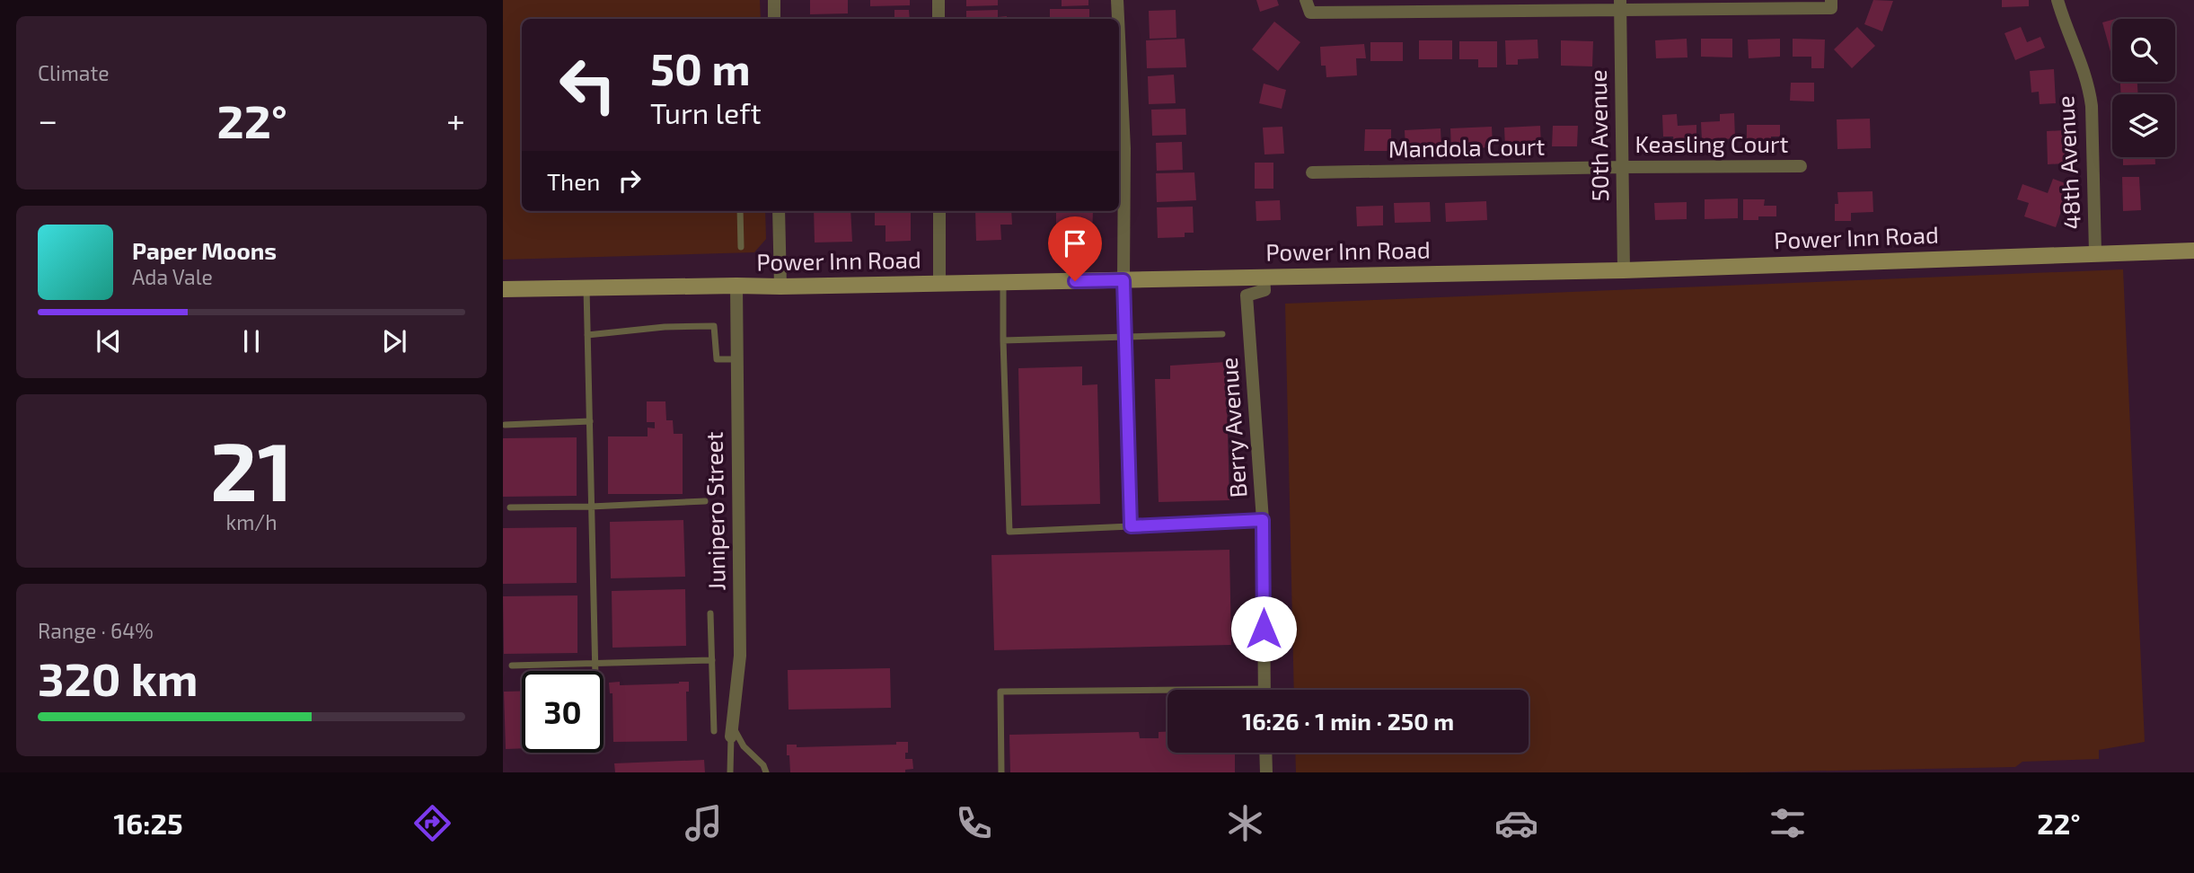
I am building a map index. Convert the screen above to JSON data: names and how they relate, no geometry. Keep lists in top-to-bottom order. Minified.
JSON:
{"streets":{"main road":["Power Inn Road"],"street":["50th Avenue","Keasling Court","Mandola Court","48th Avenue","Berry Avenue","Junipero Street"]},"crossings":[["50th Avenue","Keasling Court"],["50th Avenue","Mandola Court"],["50th Avenue","Power Inn Road"],["Keasling Court","Mandola Court"],["48th Avenue","Power Inn Road"],["Power Inn Road","Berry Avenue"],["Power Inn Road","Junipero Street"]],"page":{"tile":["Climate",["21","km/h"],["Range · 64%","320 km"]],"turn":["50 m","Turn left"],"heat":["−","22°","+"],"then":"Then","song":["Paper Moons","Ada Vale"],"limit":"30","trip":"16:26 · 1 min · 250 m","tabs":["16:25","22°"]}}
